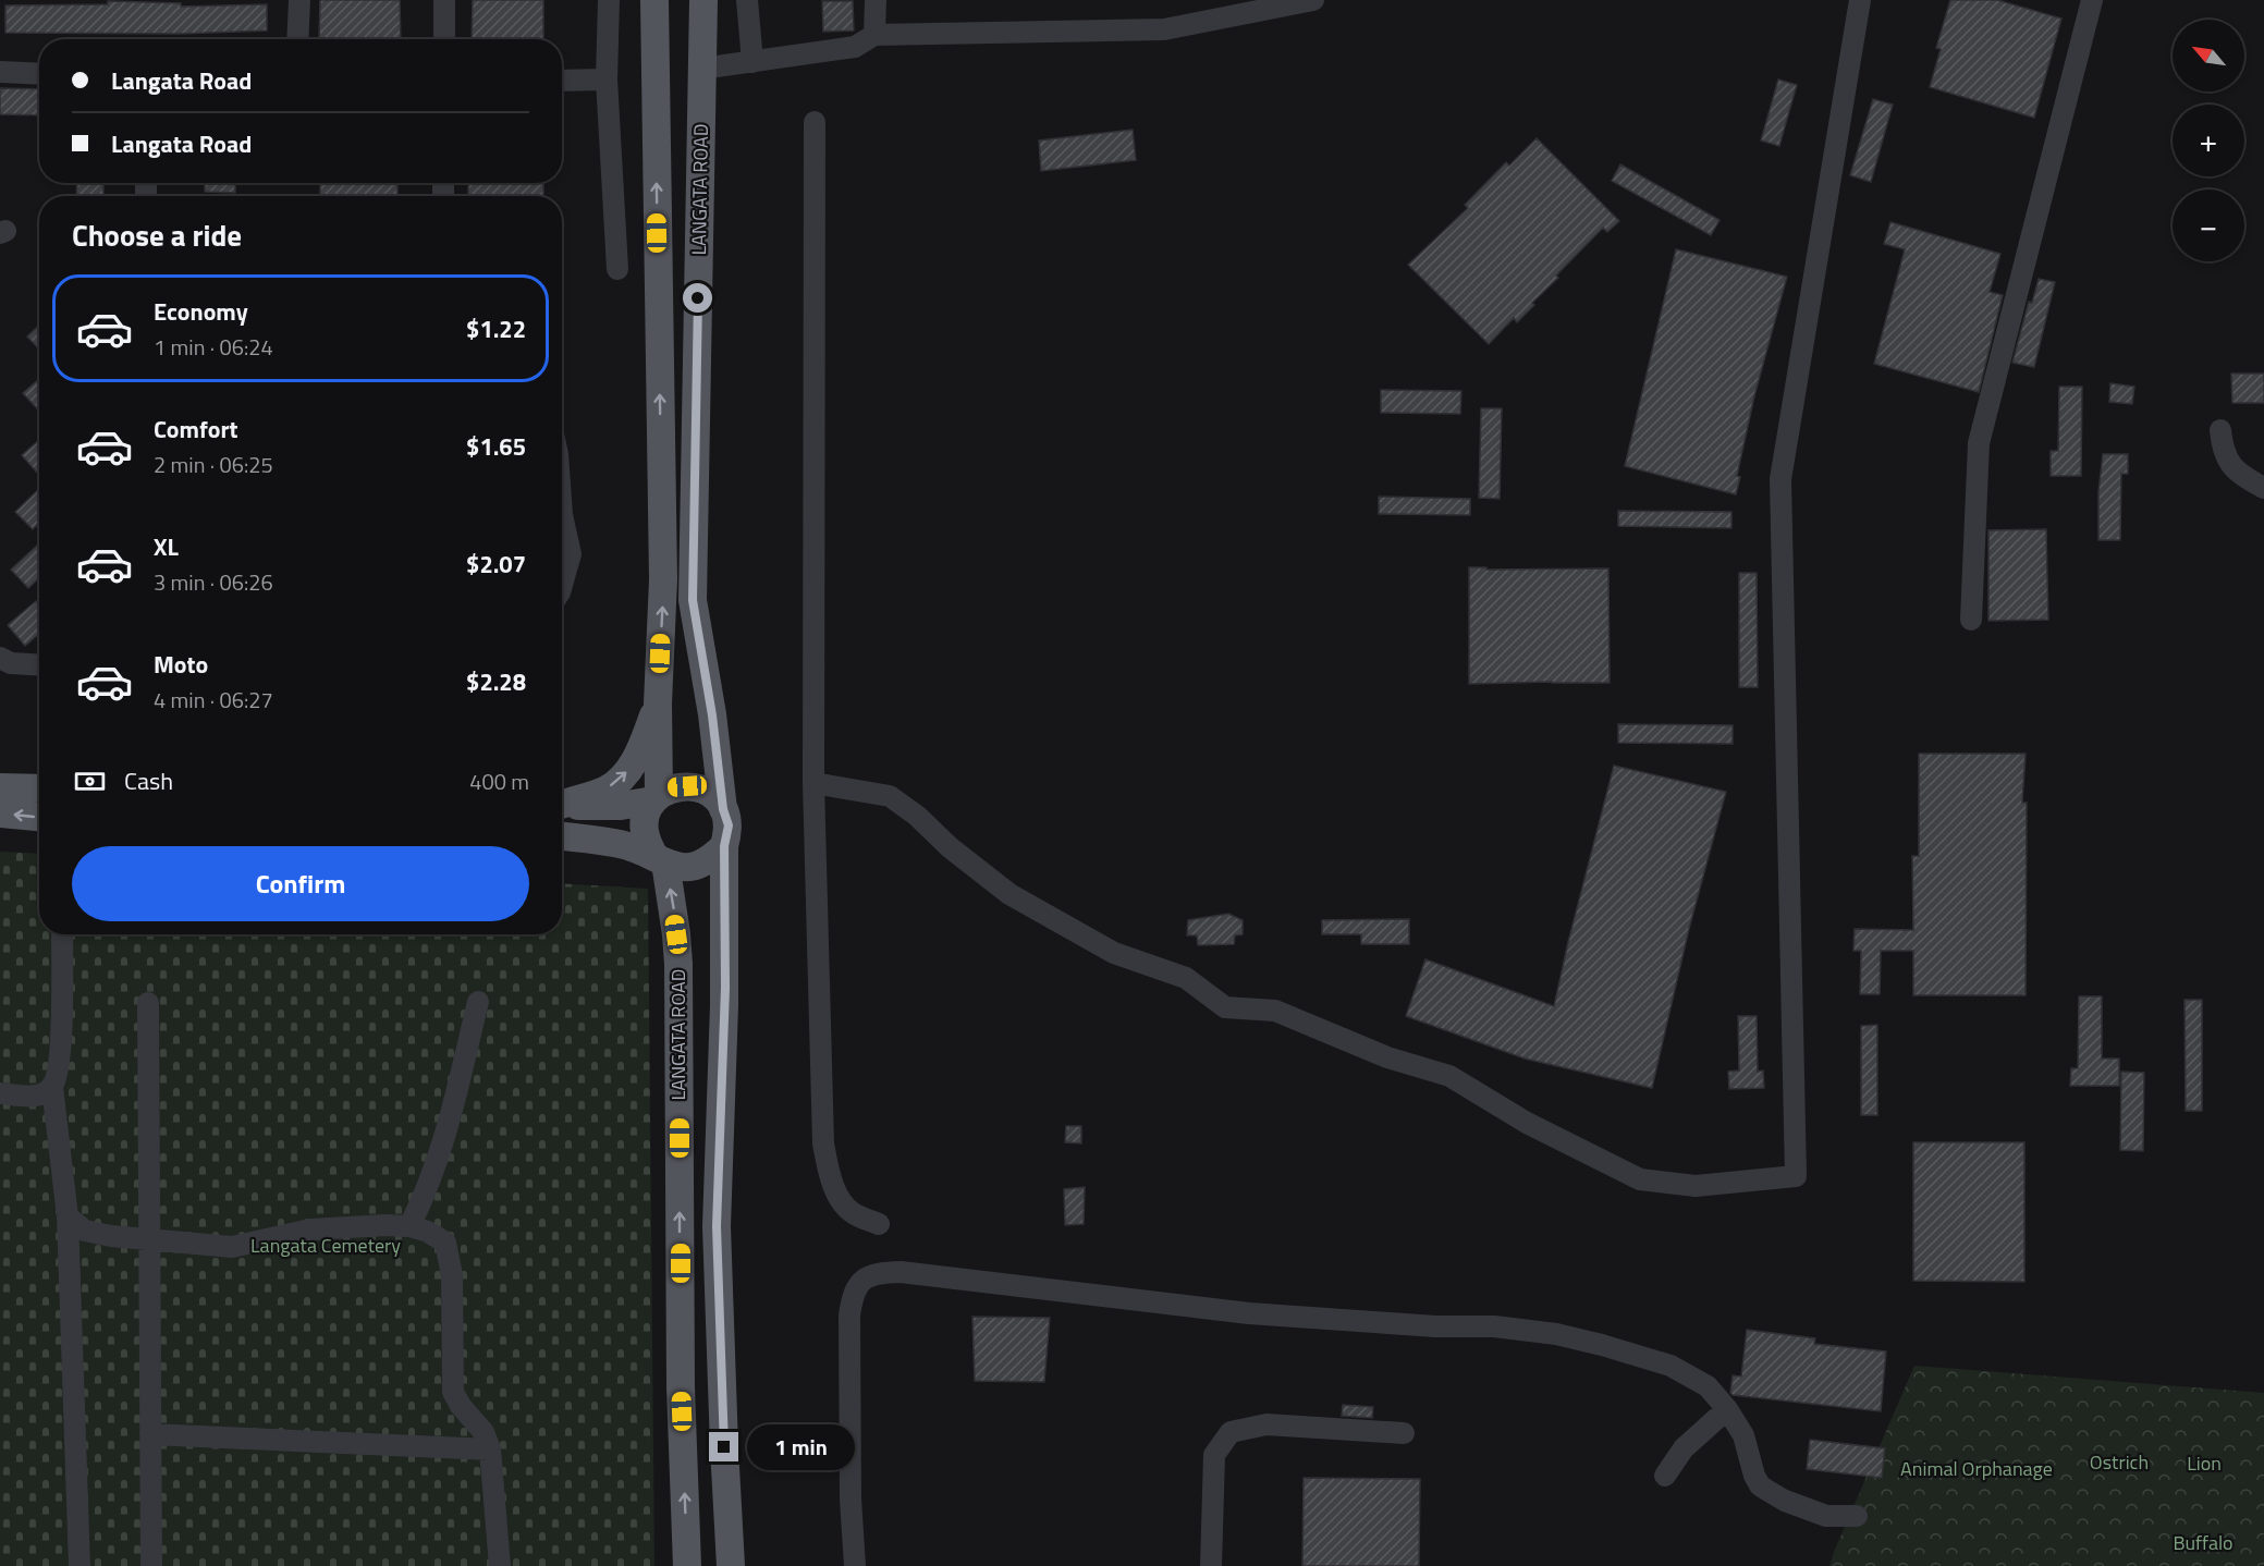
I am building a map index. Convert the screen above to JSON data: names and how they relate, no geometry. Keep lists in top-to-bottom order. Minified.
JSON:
{"streets":{"main road":["LANGATA ROAD"]},"parks":["Langata Cemetery","Ostrich","Lion","Animal Orphanage","Buffalo"],"north":"top left","page":{"map_buttons":["+","−"],"banner":["Langata Road","Langata Road"],"heading":"Choose a ride","list":[{"name":"Economy","note":"1 min · 06:24","value":"$1.22"},{"name":"Comfort","note":"2 min · 06:25","value":"$1.65"},{"name":"XL","note":"3 min · 06:26","value":"$2.07"},{"name":"Moto","note":"4 min · 06:27","value":"$2.28"}],"pay":["Cash","400 m"],"buttons":"Confirm","bubble":"1 min"}}
